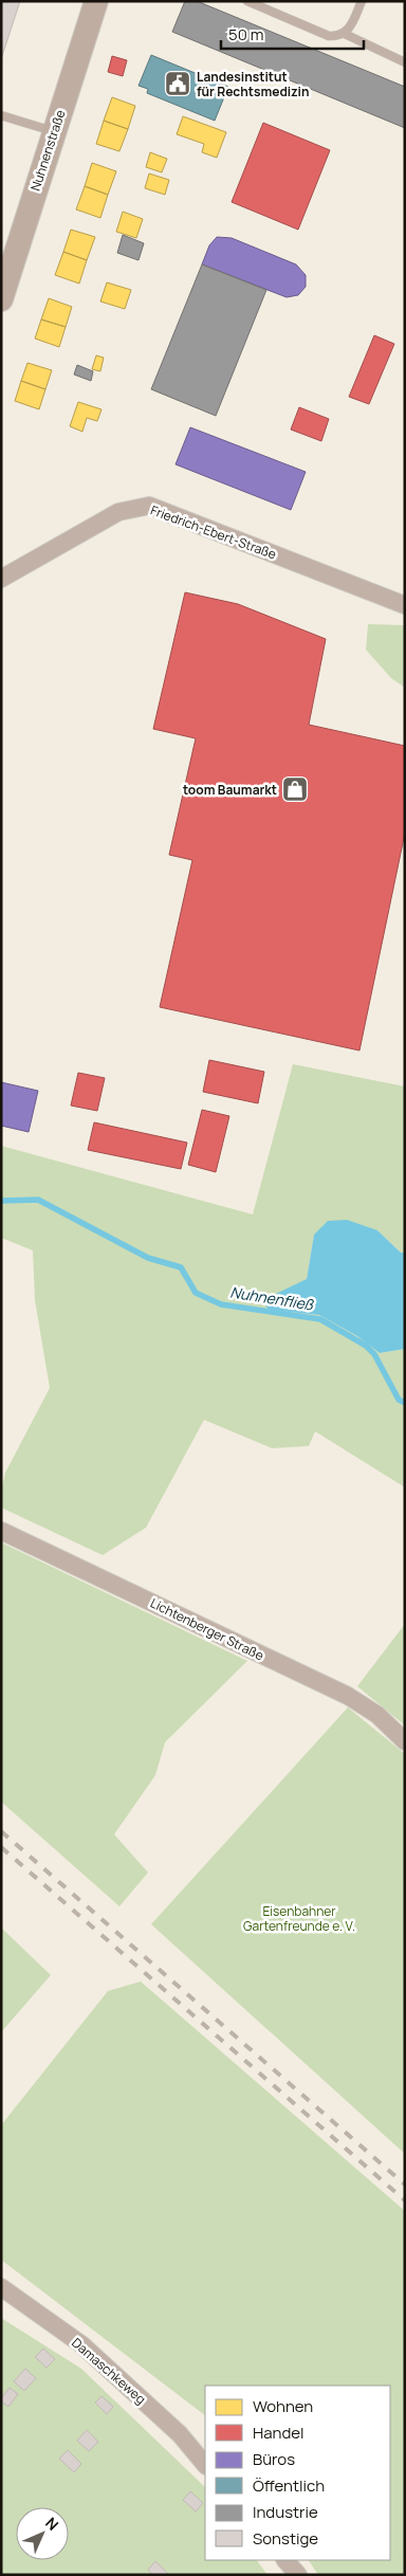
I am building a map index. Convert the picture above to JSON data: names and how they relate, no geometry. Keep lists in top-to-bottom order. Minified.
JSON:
{"streets":{"main road":["Nuhnenstraße"],"street":["Friedrich-Ebert-Straße","Lichtenberger Straße","Damaschkeweg"]},"water":["Nuhnenfließ"],"parks":["Eisenbahner Gartenfreunde e. V."],"places":{"public building":["Landesinstitut für Rechtsmedizin"],"shop":["toom Baumarkt"]},"legend":["Wohnen","Handel","Büros","Öffentlich","Industrie","Sonstige"],"scale_bar":"50 m","north":"top right"}
